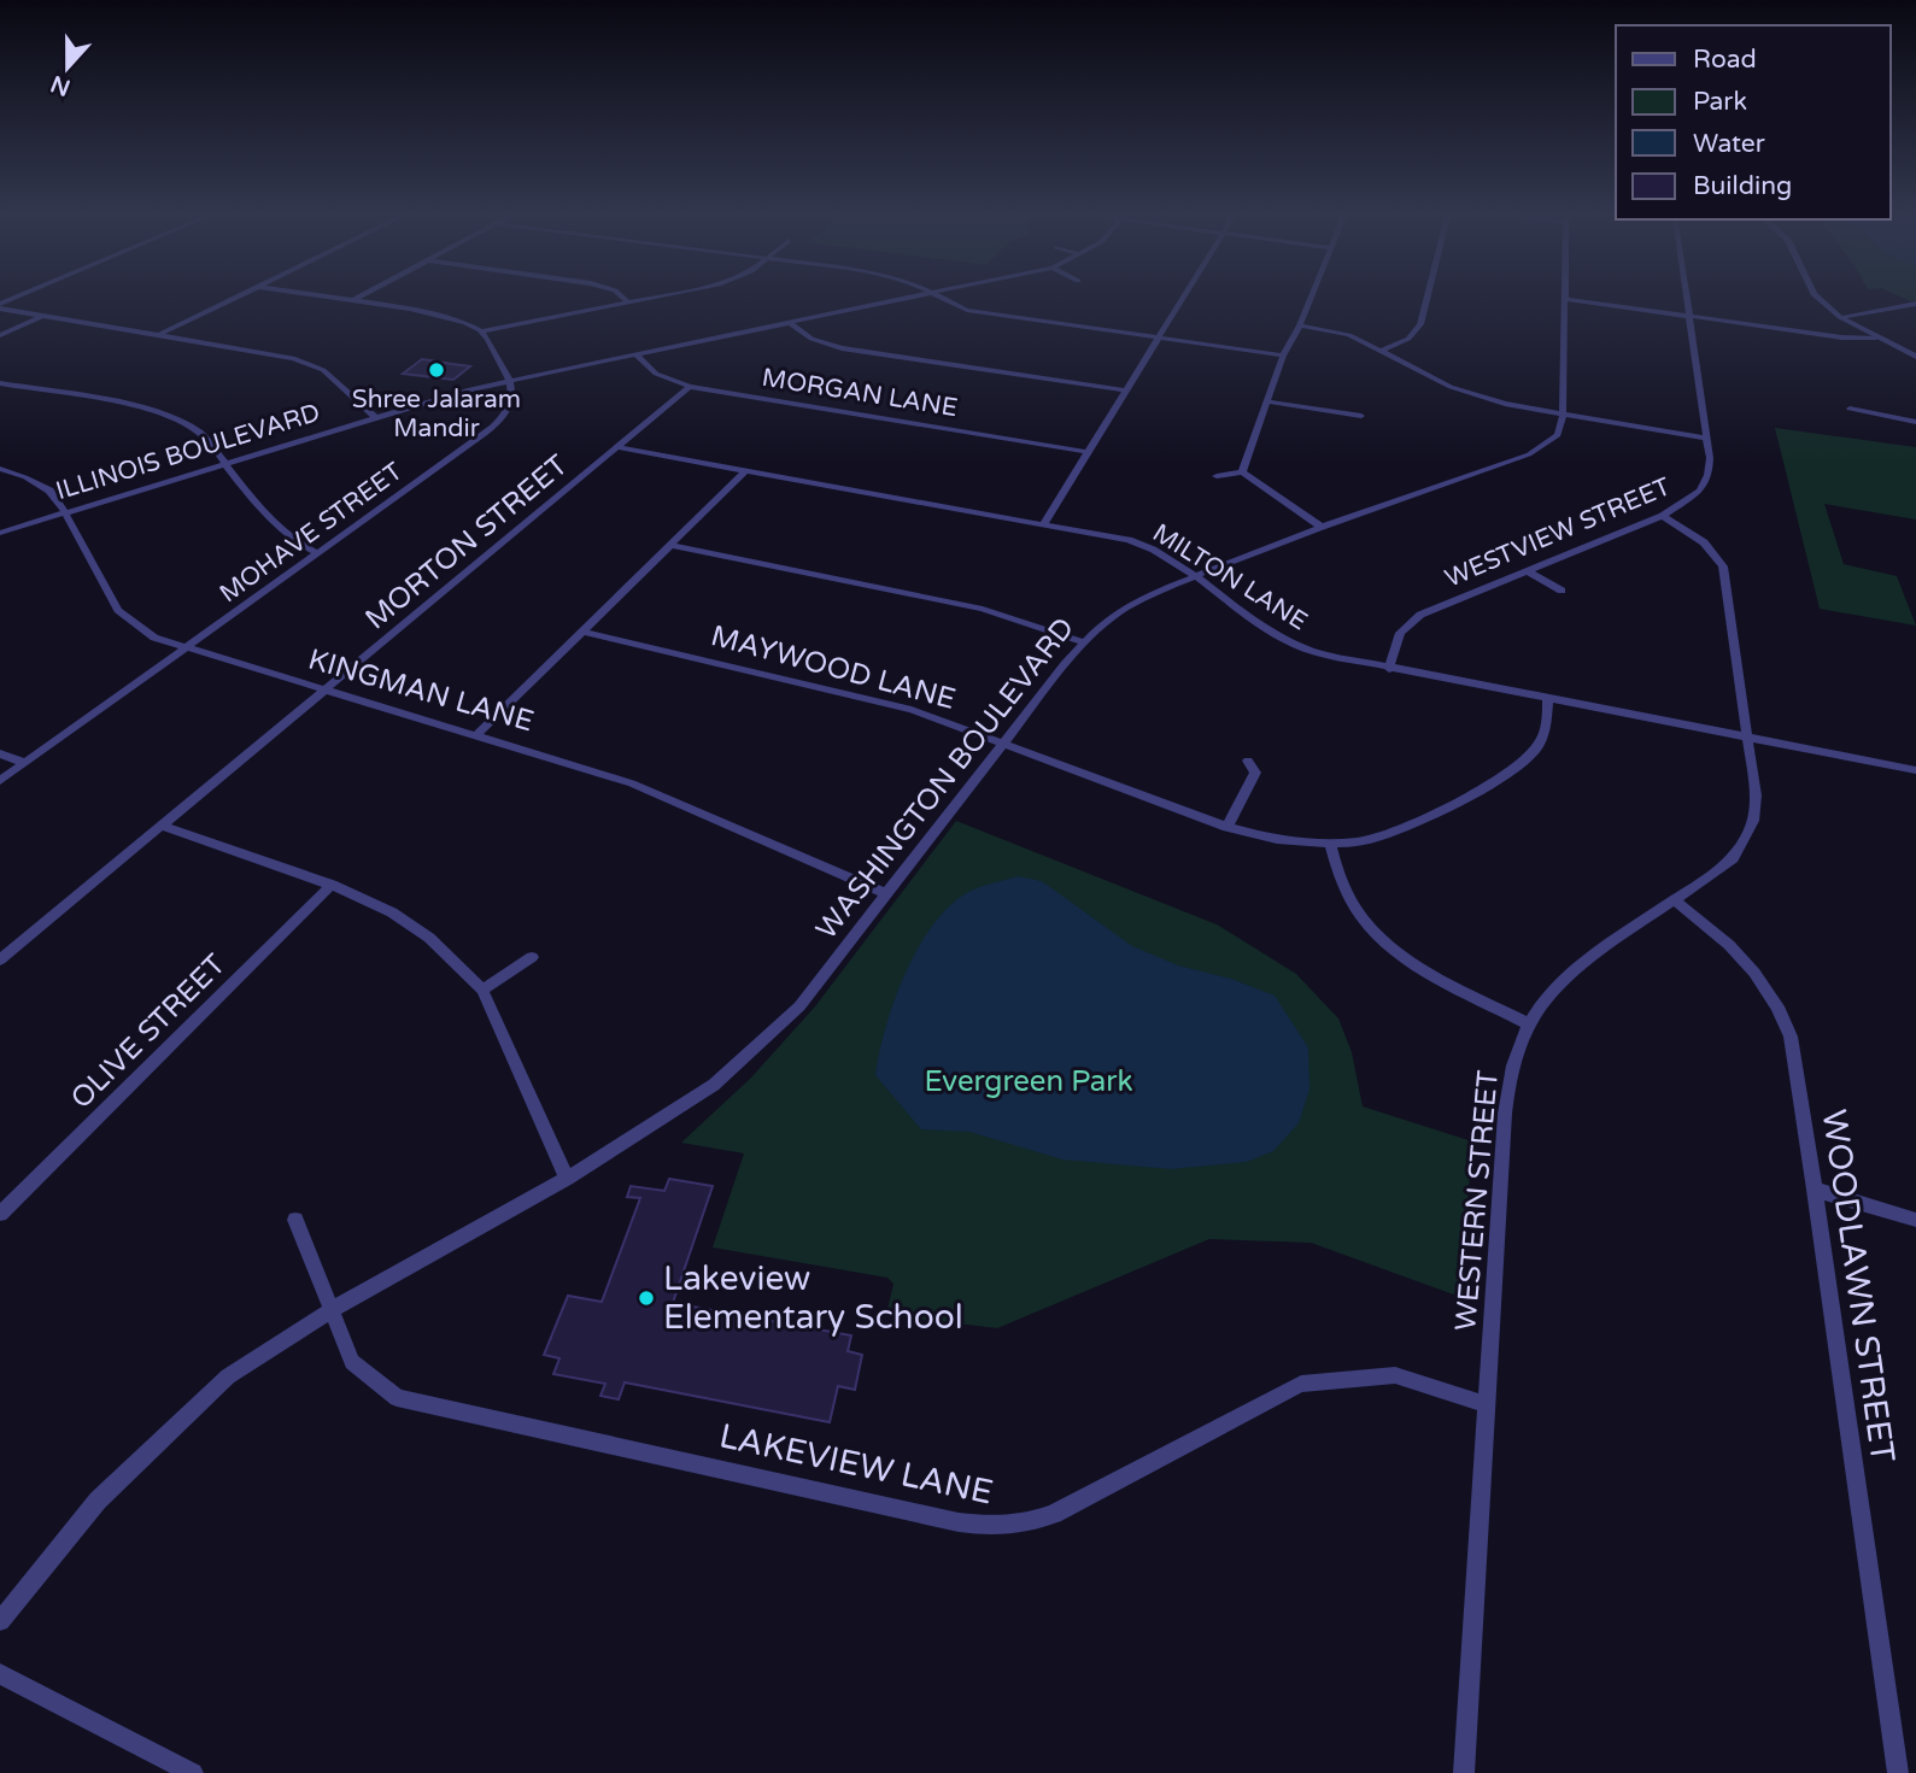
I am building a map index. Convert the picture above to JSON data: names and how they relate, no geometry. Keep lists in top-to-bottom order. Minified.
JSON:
{"streets":{"street":["MORGAN LANE","ILLINOIS BOULEVARD","MOHAVE STREET","WESTVIEW STREET","MORTON STREET","MILTON LANE","MAYWOOD LANE","KINGMAN LANE","WASHINGTON BOULEVARD","OLIVE STREET","WESTERN STREET","WOODLAWN STREET","LAKEVIEW LANE"]},"crossings":[["MORGAN LANE","ILLINOIS BOULEVARD"],["MORGAN LANE","MORTON STREET"],["ILLINOIS BOULEVARD","MOHAVE STREET"],["ILLINOIS BOULEVARD","KINGMAN LANE"],["MOHAVE STREET","KINGMAN LANE"],["WESTVIEW STREET","MILTON LANE"],["WESTVIEW STREET","WESTERN STREET"],["MORTON STREET","MILTON LANE"],["MORTON STREET","KINGMAN LANE"],["MILTON LANE","MAYWOOD LANE"],["MILTON LANE","WASHINGTON BOULEVARD"],["MILTON LANE","WESTERN STREET"],["MAYWOOD LANE","WASHINGTON BOULEVARD"],["KINGMAN LANE","WASHINGTON BOULEVARD"],["WASHINGTON BOULEVARD","LAKEVIEW LANE"],["WESTERN STREET","WOODLAWN STREET"],["WESTERN STREET","LAKEVIEW LANE"]],"parks":["Evergreen Park"],"places":["Shree Jalaram Mandir","Lakeview Elementary School"],"legend":["Road","Park","Water","Building"],"north":"bottom"}
